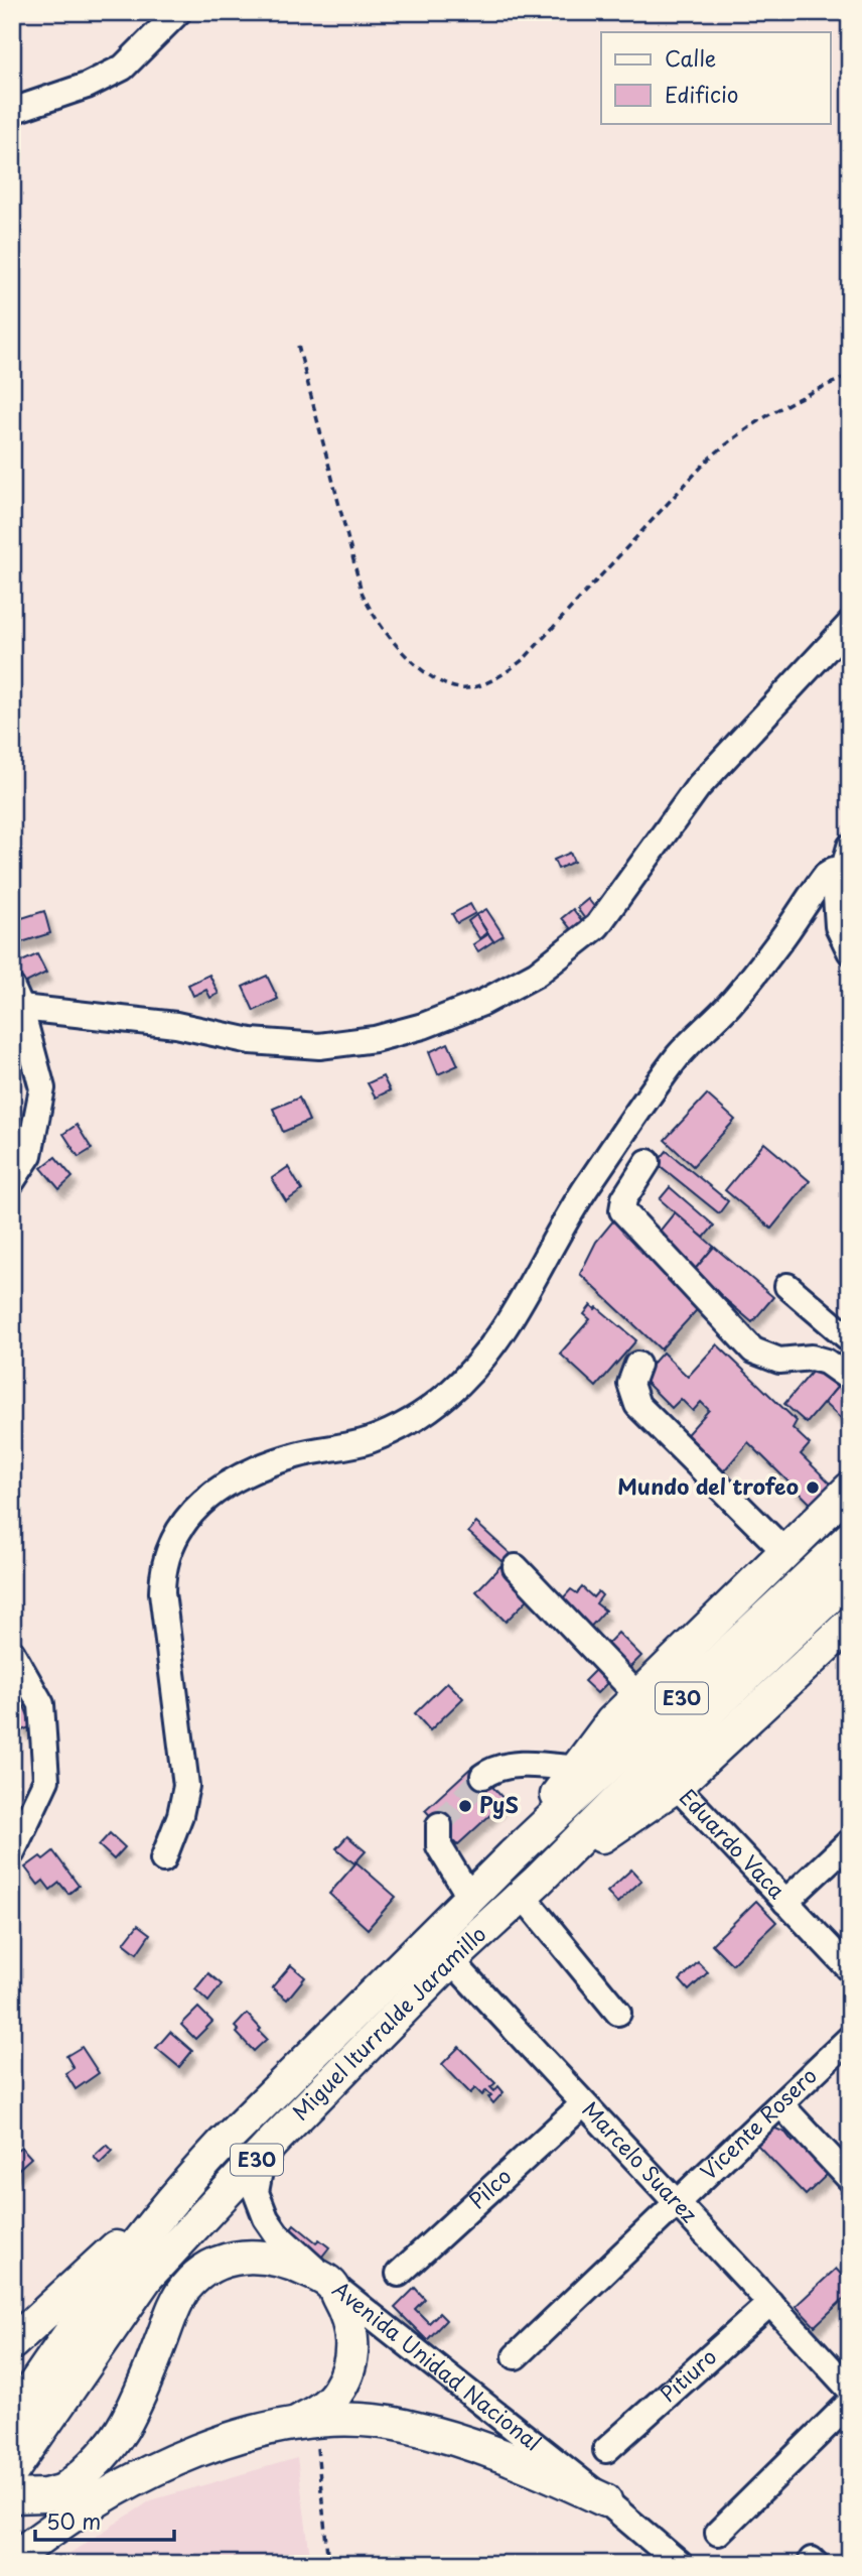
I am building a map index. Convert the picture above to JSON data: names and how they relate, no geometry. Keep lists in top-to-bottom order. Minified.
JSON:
{"streets":{"main road":["E30","Miguel Iturralde Jaramillo"],"street":["Eduardo Vaca","Vicente Rosero","Marcelo Suarez","Pilco","Avenida Unidad Nacional","Pitiuro"]},"crossings":[["Eduardo Vaca","Miguel Iturralde Jaramillo"],["Miguel Iturralde Jaramillo","Marcelo Suarez"],["Miguel Iturralde Jaramillo","Avenida Unidad Nacional"],["Vicente Rosero","Marcelo Suarez"],["Marcelo Suarez","Pilco"],["Marcelo Suarez","Pitiuro"]],"places":["Mundo del trofeo","PyS"],"legend":["Calle","Edificio"],"scale_bar":"50 m"}
